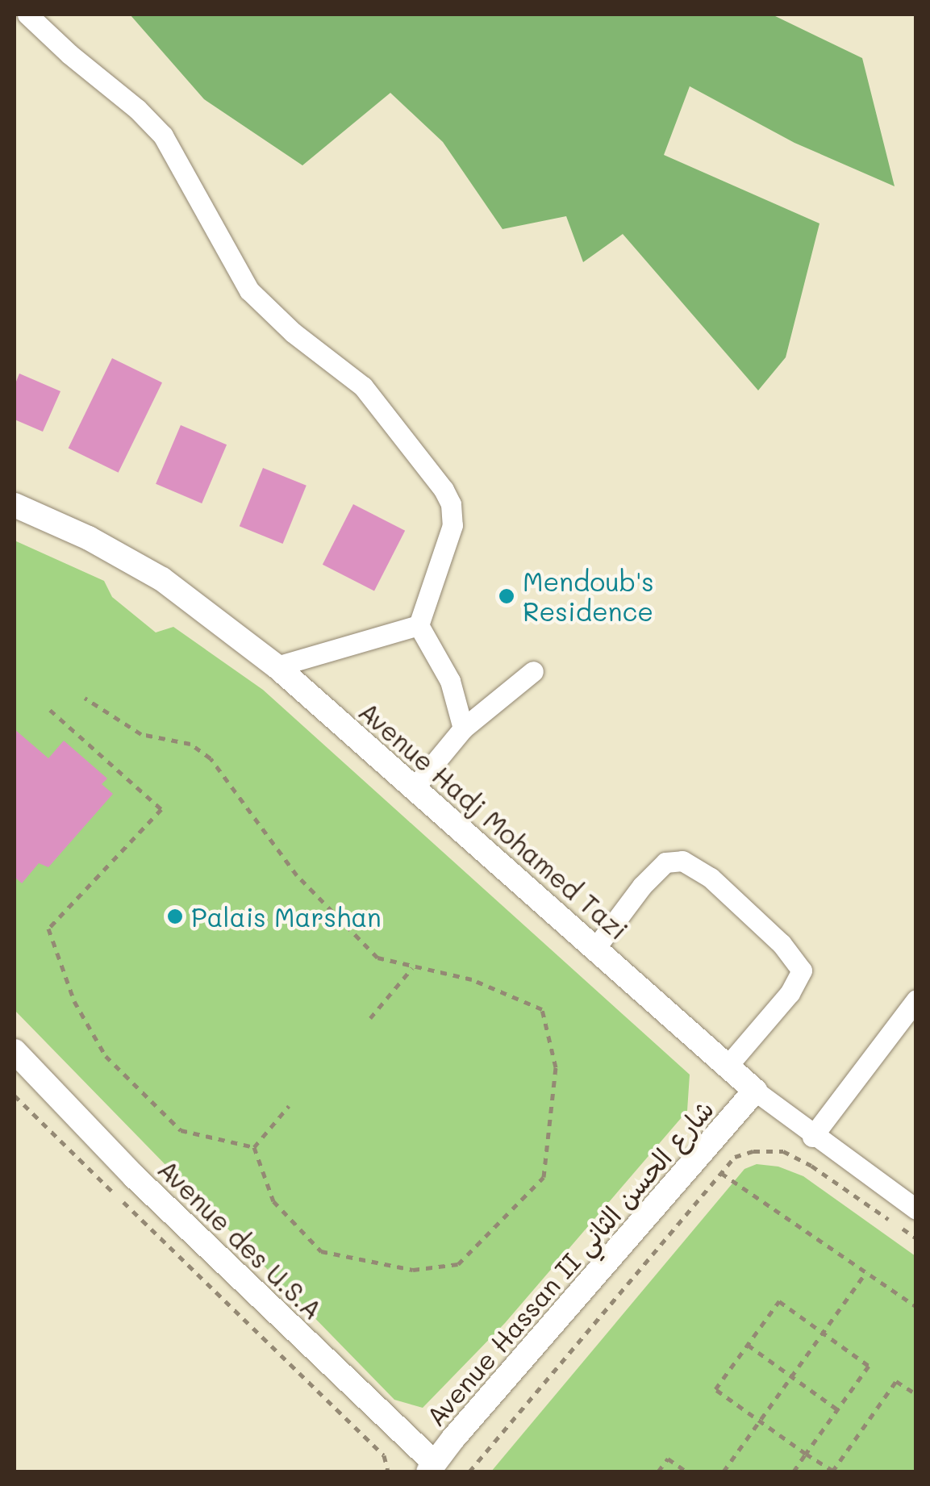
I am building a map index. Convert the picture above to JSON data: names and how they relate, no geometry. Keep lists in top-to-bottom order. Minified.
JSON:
{"streets":{"street":["Avenue Hadj Mohamed Tazi","Avenue des U.S.A","Avenue Hassan II شارع الحسن الثاني"]},"crossings":[["Avenue Hadj Mohamed Tazi","Avenue Hassan II شارع الحسن الثاني"],["Avenue des U.S.A","Avenue Hassan II شارع الحسن الثاني"]],"places":["Mendoub's Residence","Palais Marshan"]}
